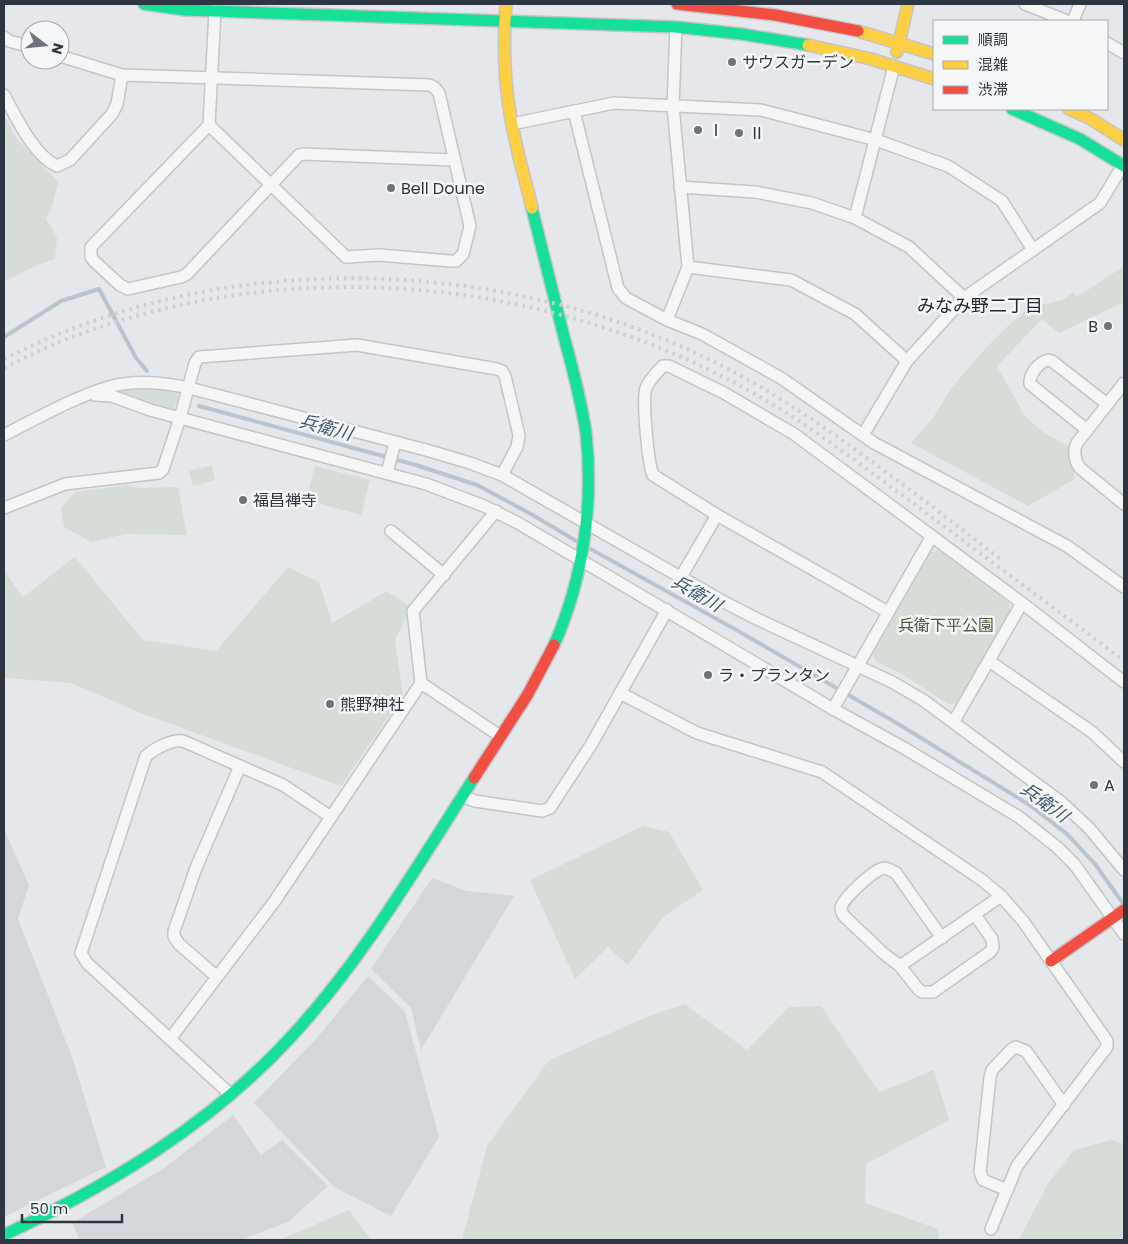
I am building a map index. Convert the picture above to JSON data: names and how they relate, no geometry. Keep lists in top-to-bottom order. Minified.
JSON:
{"districts":["みなみ野二丁目"],"water":["兵衛川"],"parks":["兵衛下平公園"],"places":["サウスガーデン","Ⅰ","Ⅱ","Bell Doune","B","福昌禅寺","ラ・プランタン","熊野神社","A"],"legend":["順調","混雑","渋滞"],"scale_bar":"50 m","north":"right"}
